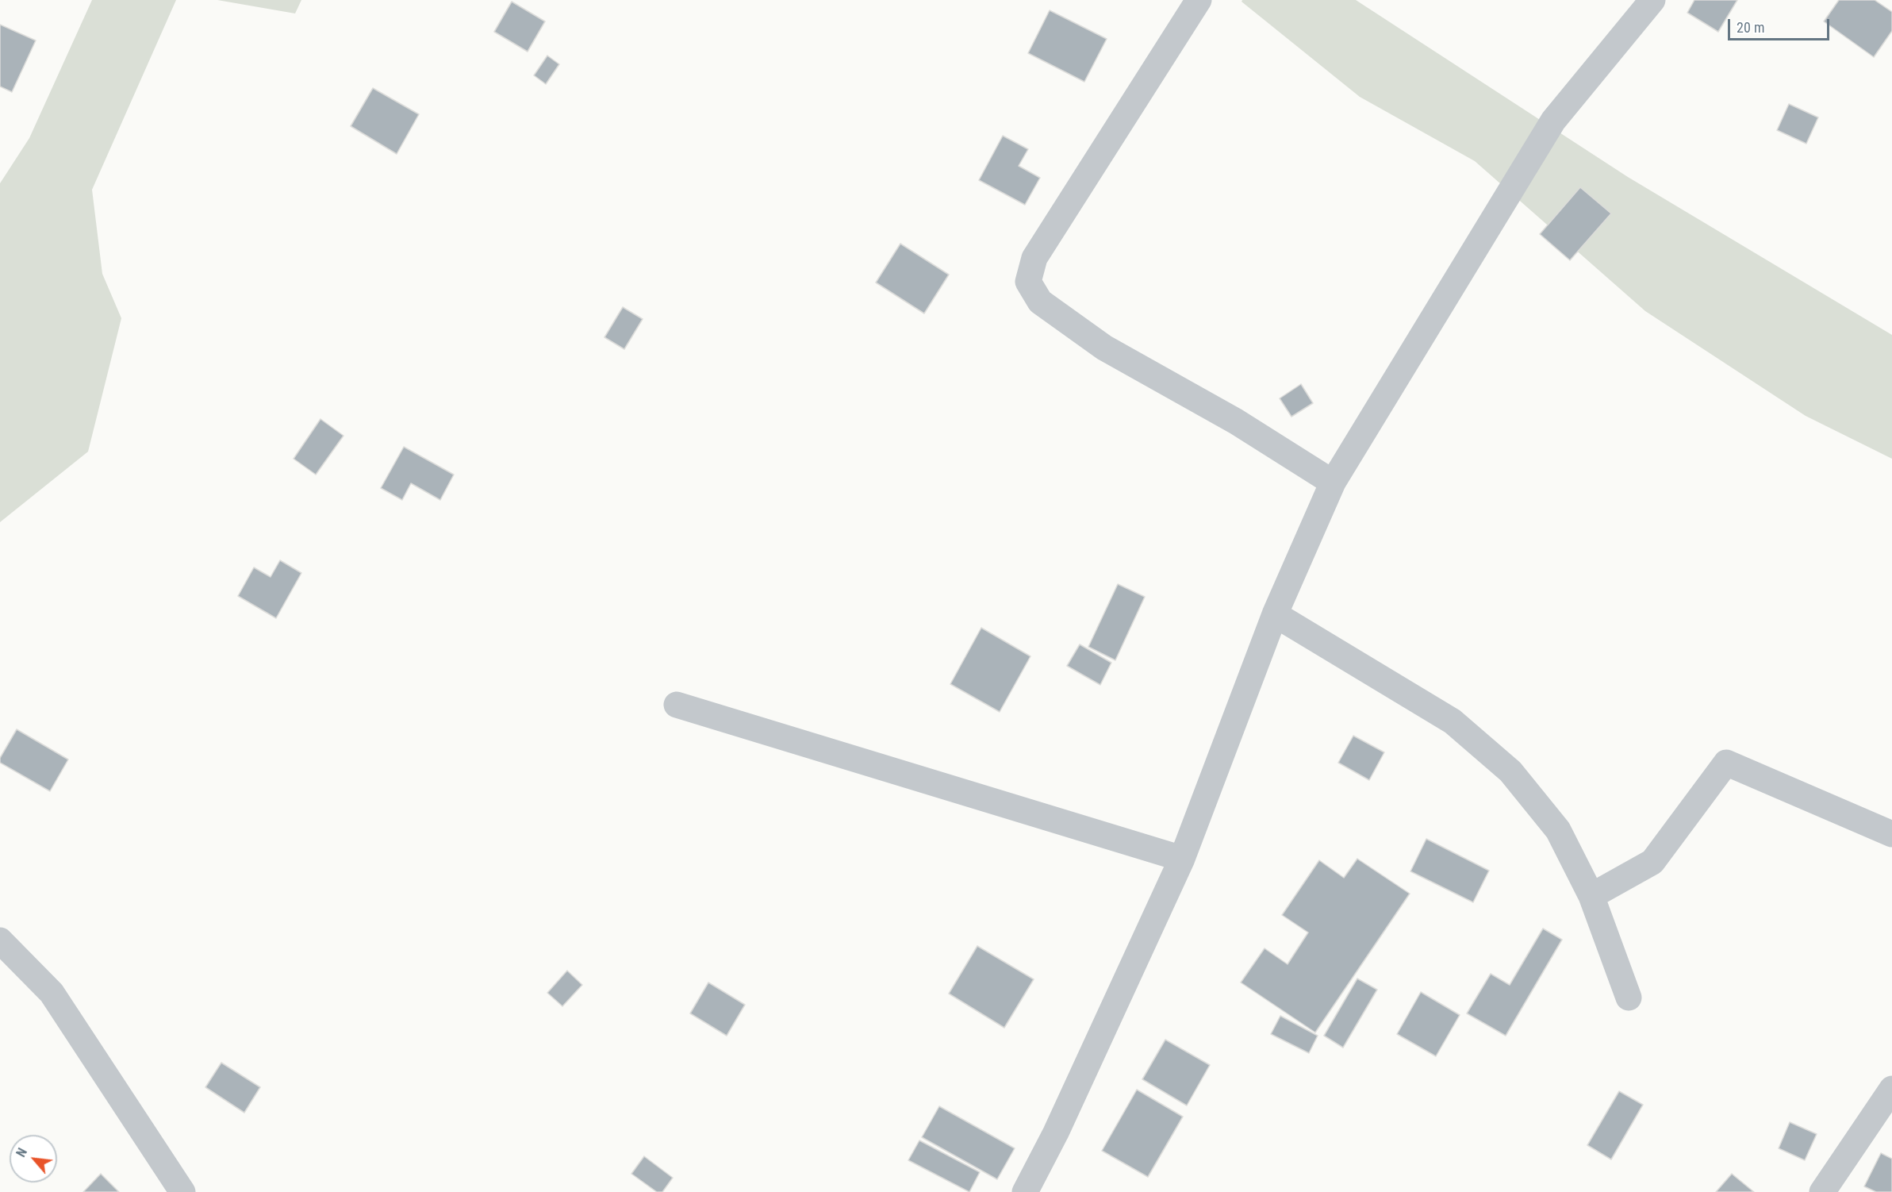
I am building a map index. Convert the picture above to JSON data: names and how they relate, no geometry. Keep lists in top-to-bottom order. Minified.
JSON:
{"scale_bar":"20 m","north":"top left"}
